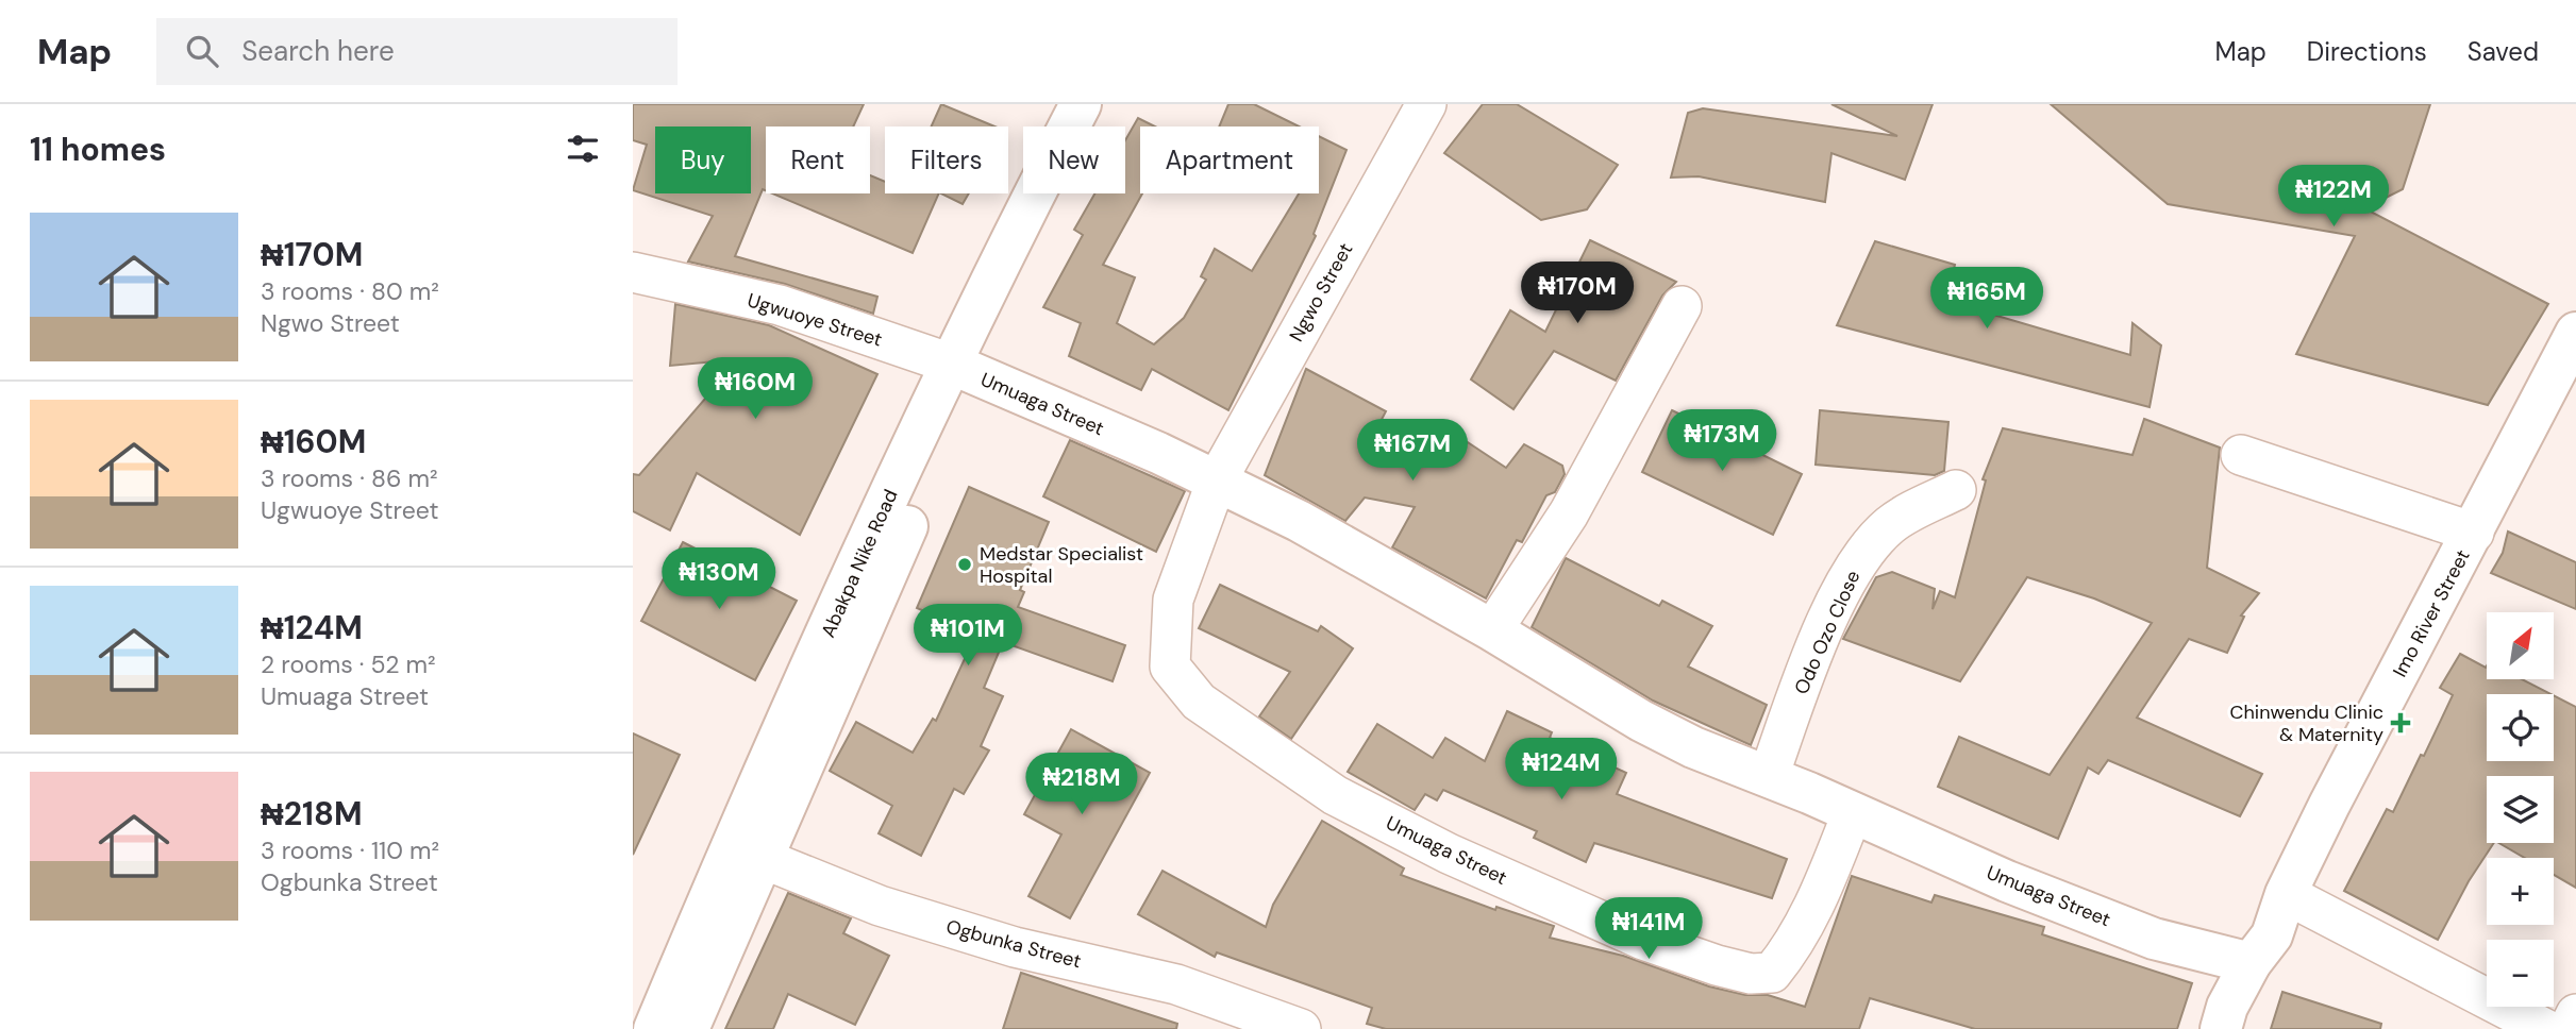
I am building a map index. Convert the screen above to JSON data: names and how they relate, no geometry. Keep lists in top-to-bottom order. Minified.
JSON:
{"streets":{"street":["Ngwo Street","Ugwuoye Street","Umuaga Street","Abakpa Nike Road","Imo River Street","Odo Ozo Close","Ogbunka Street"]},"crossings":[["Ngwo Street","Umuaga Street"],["Ugwuoye Street","Umuaga Street"],["Ugwuoye Street","Abakpa Nike Road"],["Umuaga Street","Abakpa Nike Road"],["Umuaga Street","Imo River Street"],["Umuaga Street","Odo Ozo Close"],["Abakpa Nike Road","Ogbunka Street"]],"places":{"other":["Medstar Specialist Hospital"],"health":["Chinwendu Clinic & Maternity"]},"north":"top right","page":{"header":"Map","search":"Search here","nav":["Map","Directions","Saved"],"heading":"11 homes","chip":["Buy","Rent","Filters","New","Apartment"],"price":["₦122M","₦170M","₦165M","₦160M","₦173M","₦167M","₦130M","₦101M","₦124M","₦218M","₦141M"],"list":[{"name":"₦170M","note":"3 rooms · 80 m² · Ngwo Street"},{"name":"₦160M","note":"3 rooms · 86 m² · Ugwuoye Street"},{"name":"₦124M","note":"2 rooms · 52 m² · Umuaga Street"},{"name":"₦218M","note":"3 rooms · 110 m² · Ogbunka Street"}],"map_buttons":["+","−"]}}
